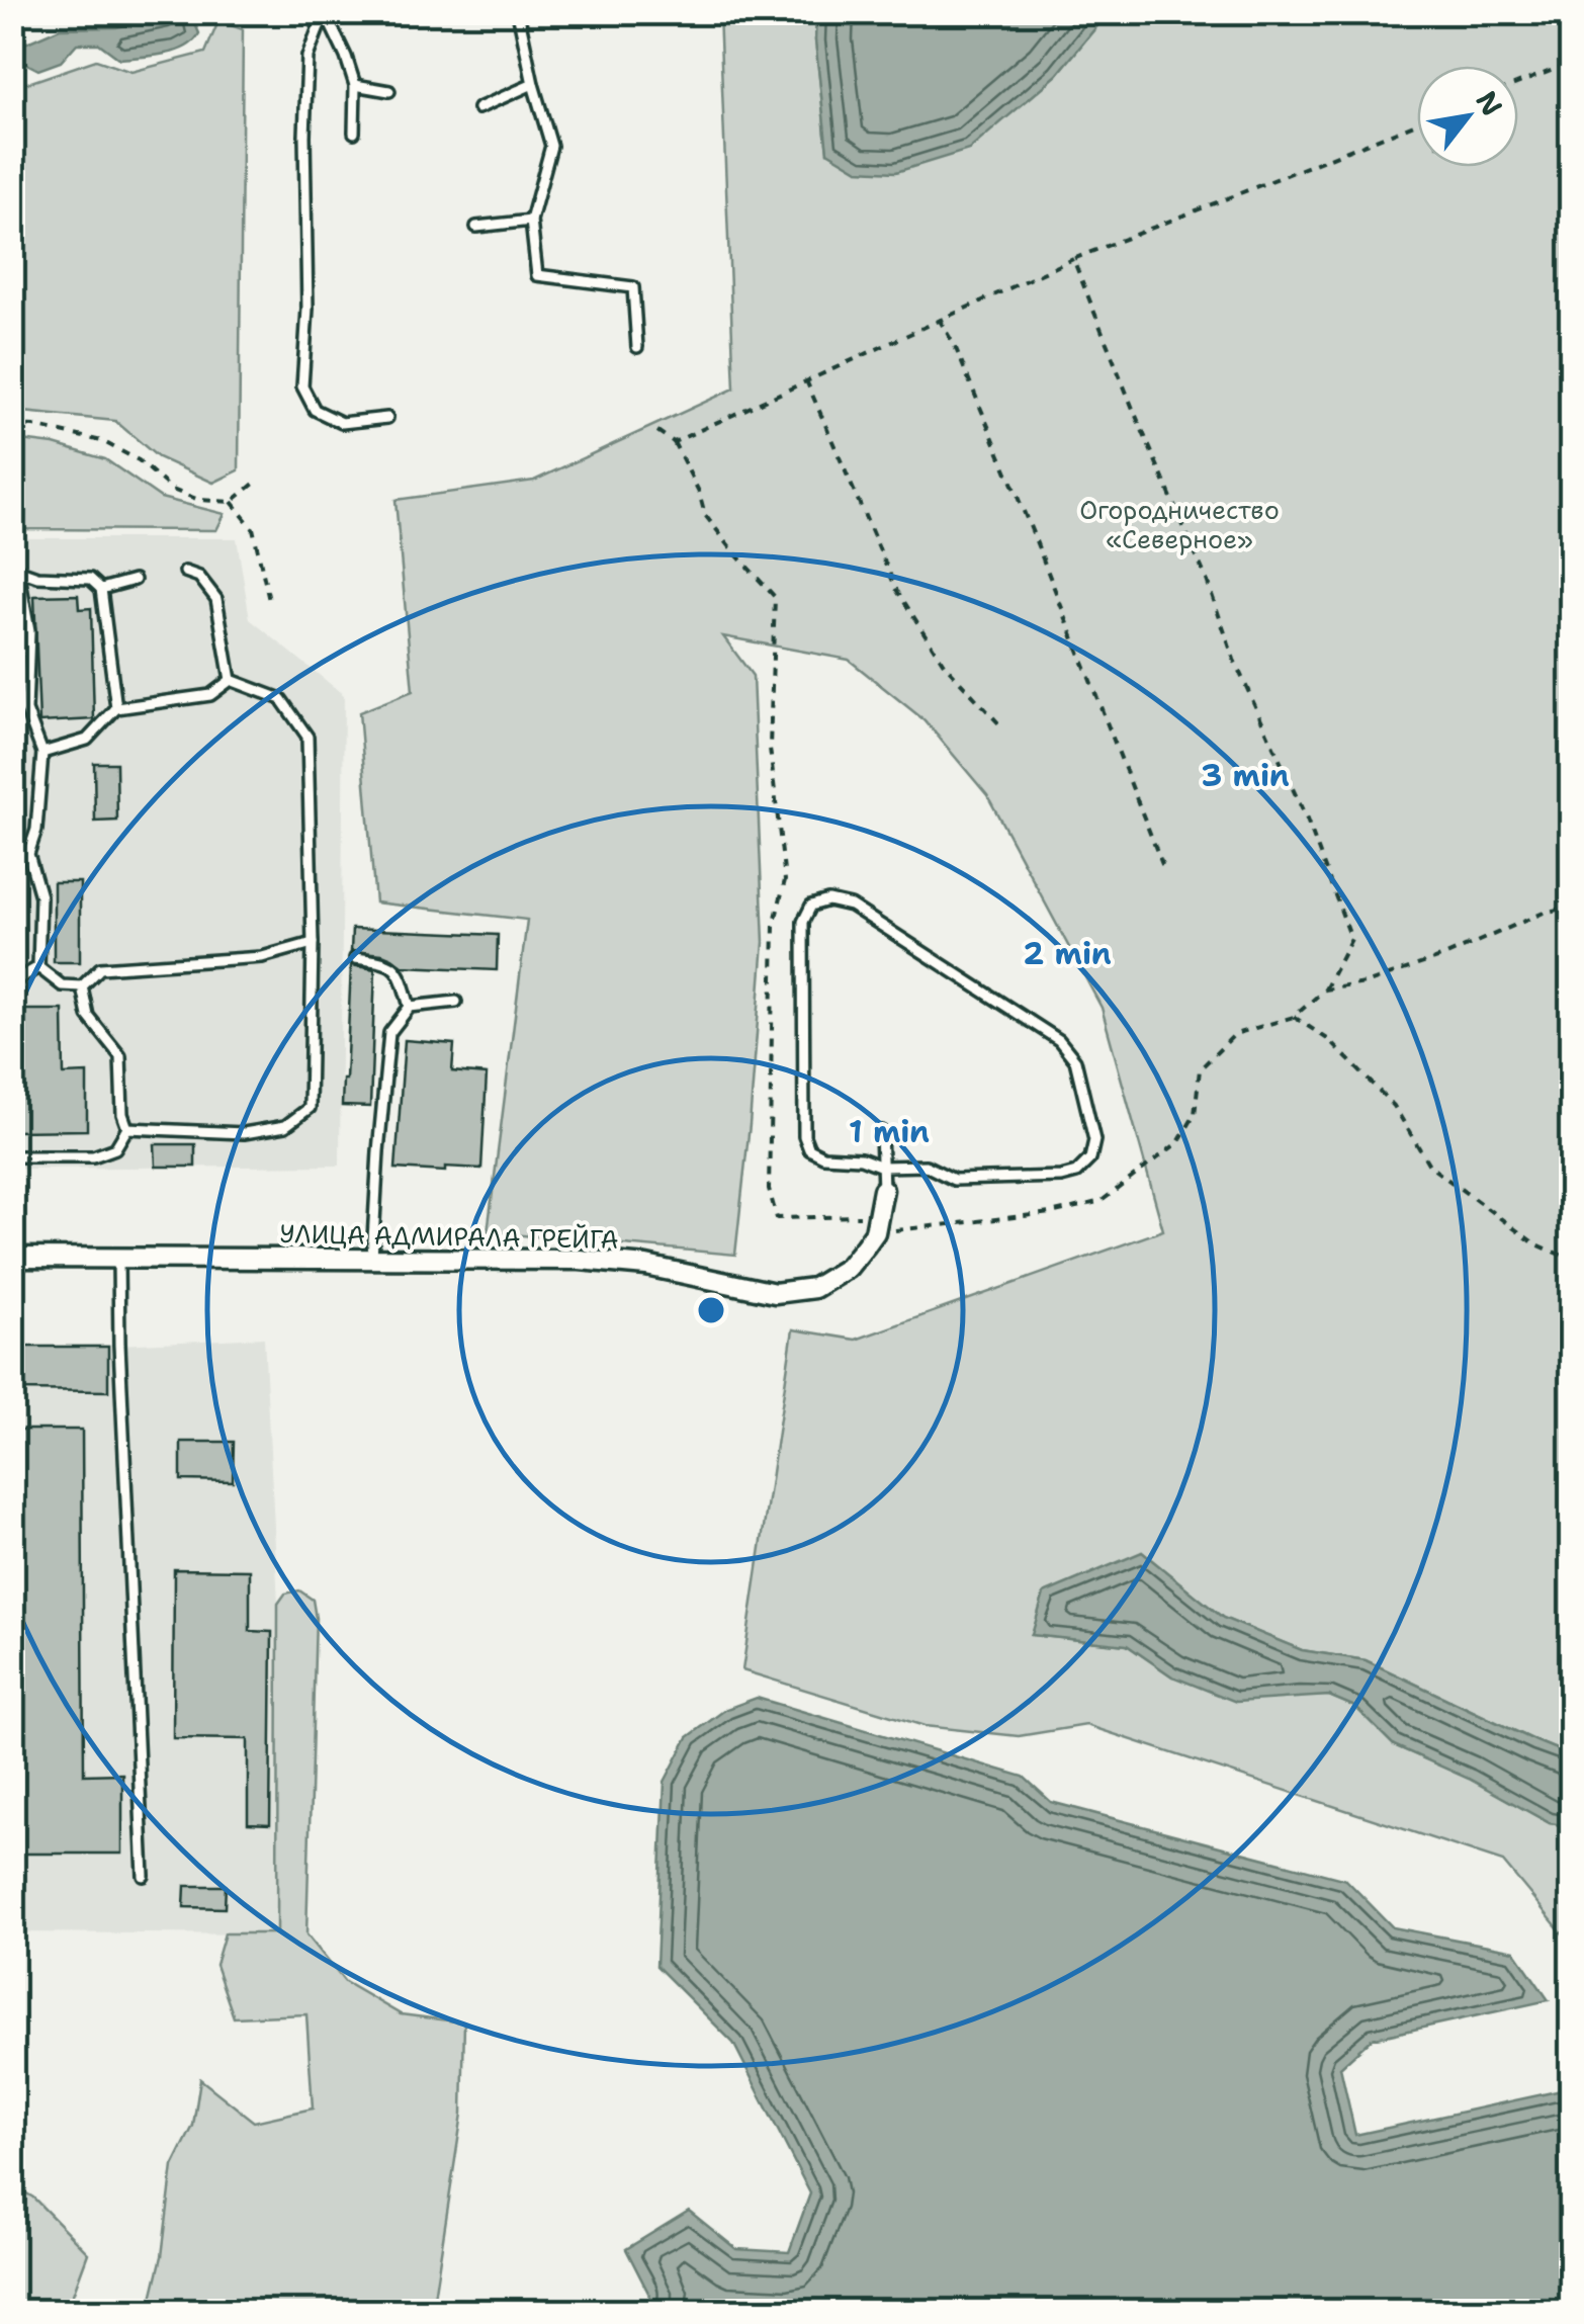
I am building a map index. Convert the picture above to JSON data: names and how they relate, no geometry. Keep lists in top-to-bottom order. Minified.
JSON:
{"streets":{"street":["УЛИЦА АДМИРАЛА ГРЕЙГА"]},"parks":["Огородничество «Северное»"],"north":"top right","rings":["3 min","2 min","1 min"]}
